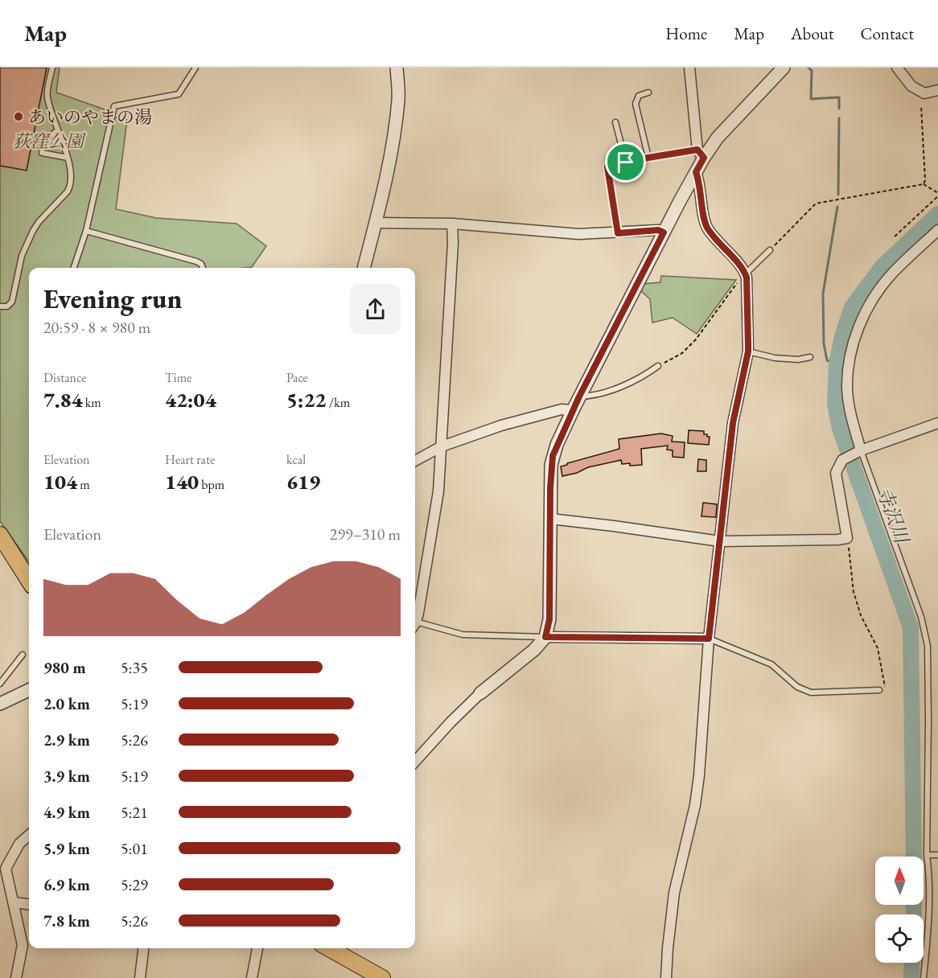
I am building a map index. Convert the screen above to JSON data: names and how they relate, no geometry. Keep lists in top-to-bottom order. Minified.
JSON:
{"water":["寺沢川"],"parks":["荻窪公園"],"places":["あいのやまの湯"],"north":"top","page":{"header":"Map","nav":["Home","Map","About","Contact"],"heading":["Evening run","20:59 · 8 × 980 m"],"stats":[["Distance","7.84 km"],["Time","42:04"],["Pace","5:22 /km"],["Elevation","104 m"],["Heart rate","140 bpm"],["kcal","619"]],"chart":["Elevation","299–310 m"],"list":[{"name":"980 m","note":"5:35"},{"name":"2.0 km","note":"5:19"},{"name":"2.9 km","note":"5:26"},{"name":"3.9 km","note":"5:19"},{"name":"4.9 km","note":"5:21"},{"name":"5.9 km","note":"5:01"},{"name":"6.9 km","note":"5:29"},{"name":"7.8 km","note":"5:26"}]}}
